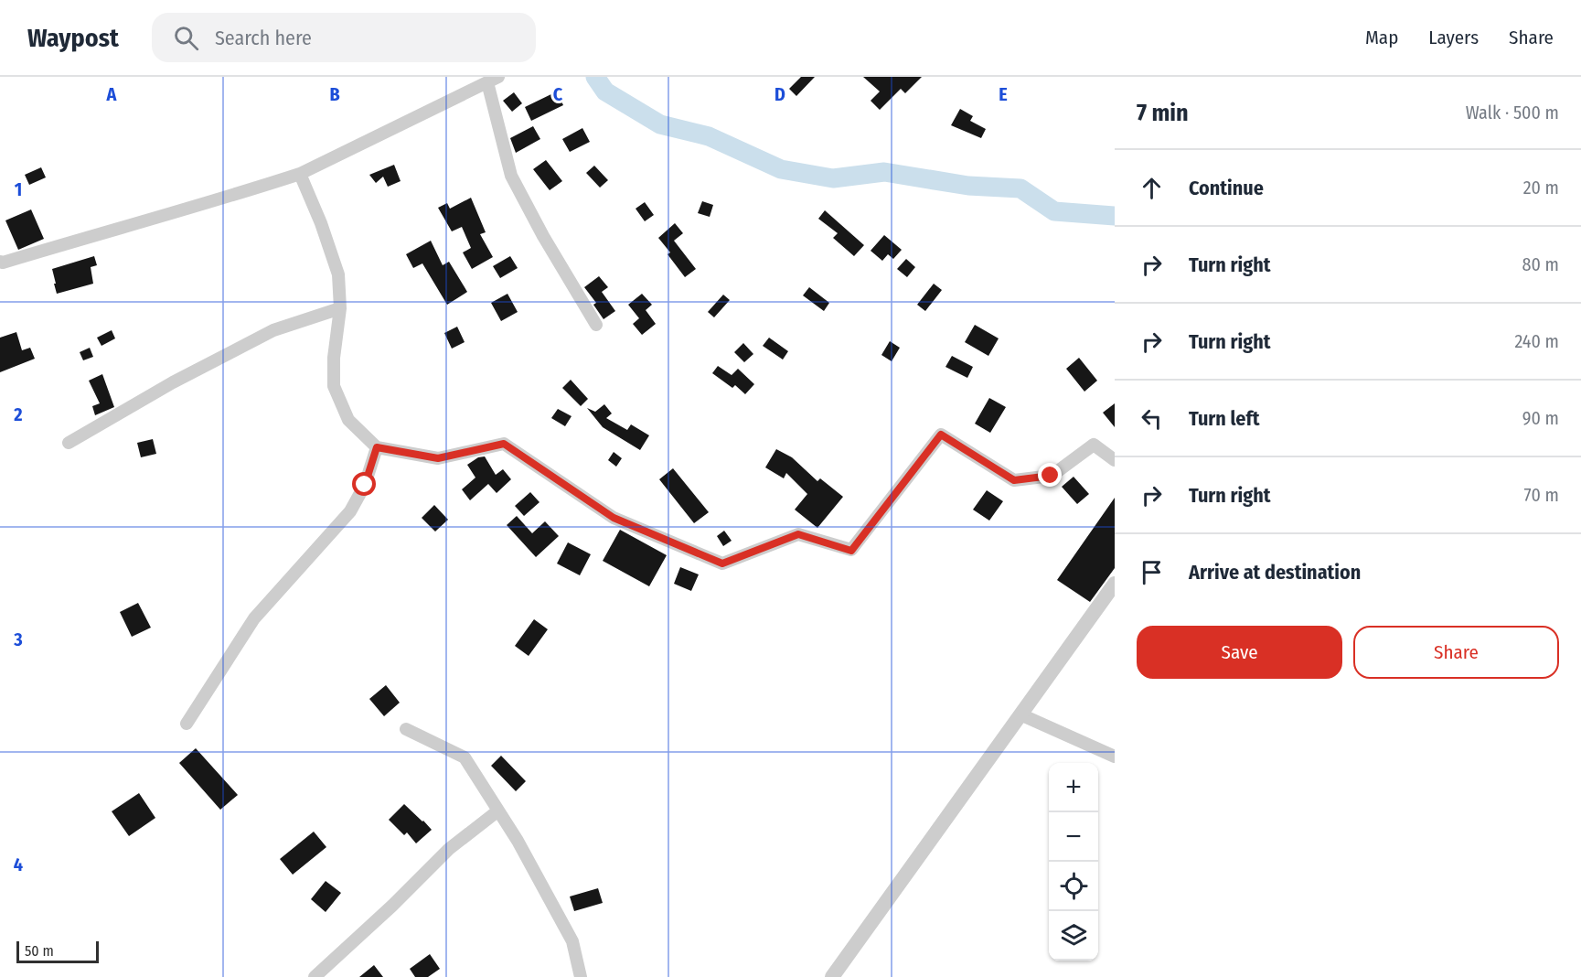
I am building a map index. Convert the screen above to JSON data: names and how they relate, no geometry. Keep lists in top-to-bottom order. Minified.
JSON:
{"scale_bar":"50 m","page":{"header":"Waypost","search":"Search here","nav":["Map","Layers","Share"],"heading":["7 min","Walk · 500 m"],"list":[["Continue","20 m"],["Turn right","80 m"],["Turn right","240 m"],["Turn left","90 m"],["Turn right","70 m"],"Arrive at destination"],"buttons":["Save","Share"],"map_buttons":["+","−"],"scale":"50 m"},"grid":{"columns":["A","B","C","D","E"],"rows":["1","2","3","4"]}}
